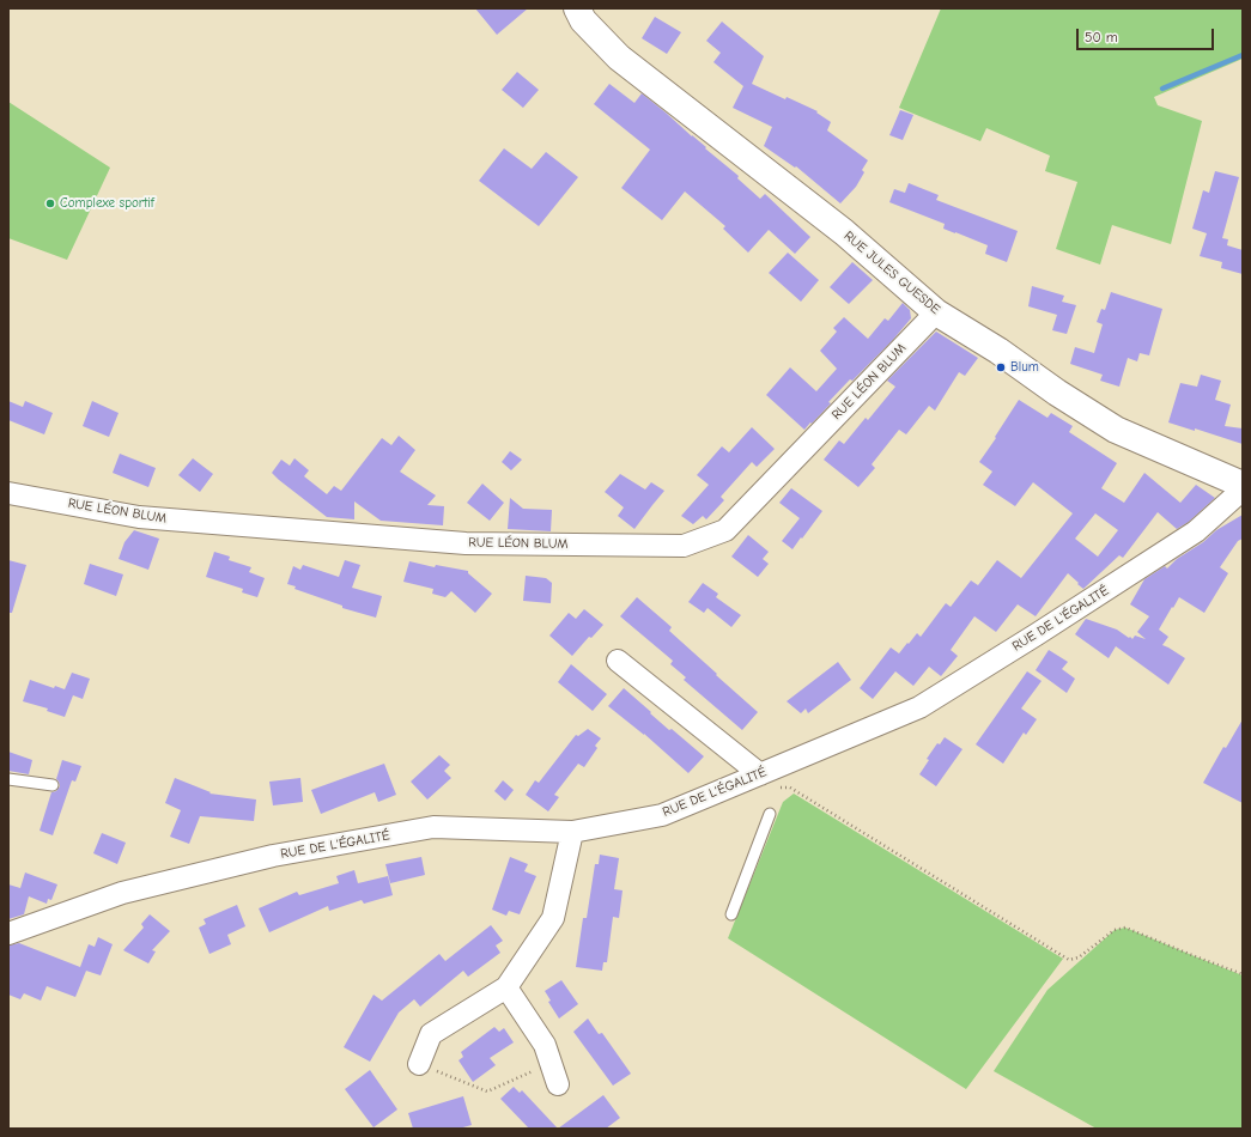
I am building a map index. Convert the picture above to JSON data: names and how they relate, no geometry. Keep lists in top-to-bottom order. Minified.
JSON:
{"streets":{"street":["RUE JULES GUESDE","RUE LÉON BLUM","RUE DE L'ÉGALITÉ"]},"crossings":[["RUE JULES GUESDE","RUE LÉON BLUM"]],"places":["Complexe sportif","Blum"],"scale_bar":"50 m"}
